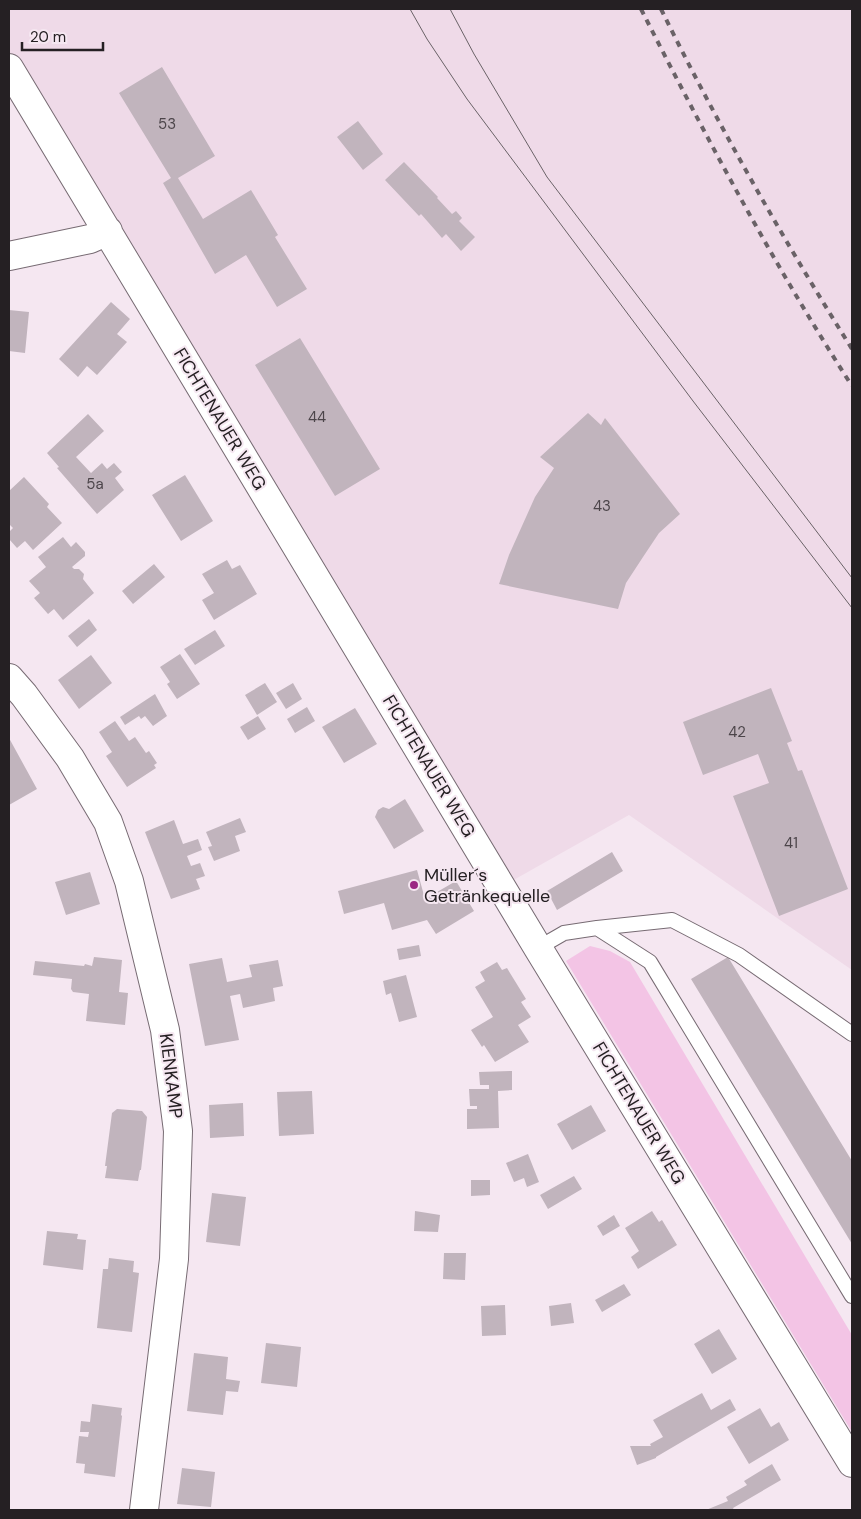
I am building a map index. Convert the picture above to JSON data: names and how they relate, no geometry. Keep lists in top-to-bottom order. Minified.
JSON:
{"streets":{"street":["FICHTENAUER WEG","KIENKAMP"]},"places":["Müller´s Getränkequelle"],"house_numbers":["53","44","5a","43","42","41"],"scale_bar":"20 m"}
